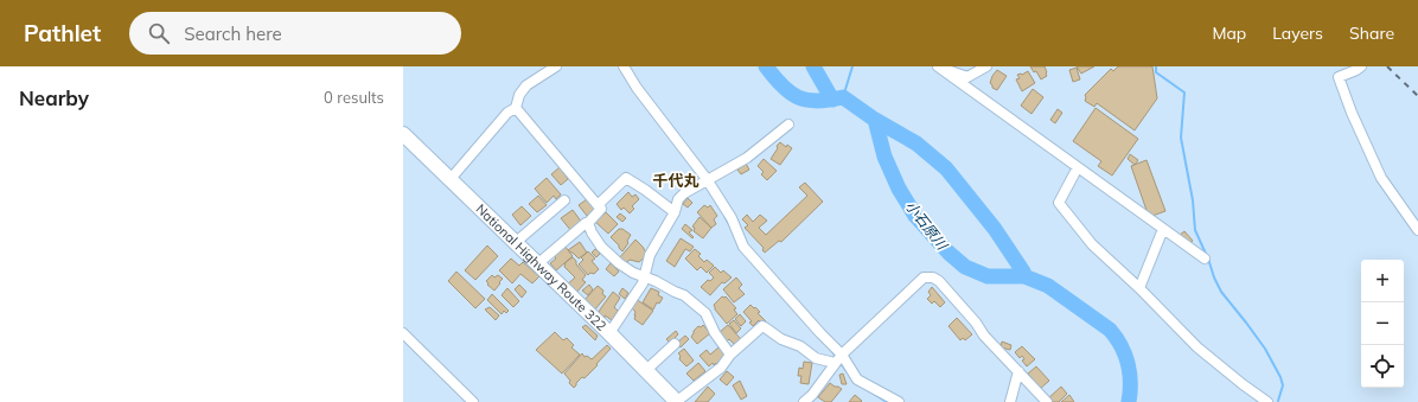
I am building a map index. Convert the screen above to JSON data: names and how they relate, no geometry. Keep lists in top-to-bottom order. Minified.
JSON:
{"streets":{"highway":["National Highway Route 322"]},"districts":["千代丸"],"water":["小石原川"],"page":{"header":"Pathlet","search":"Search here","nav":["Map","Layers","Share"],"heading":["Nearby","0 results"],"map_buttons":["+","−"]}}
